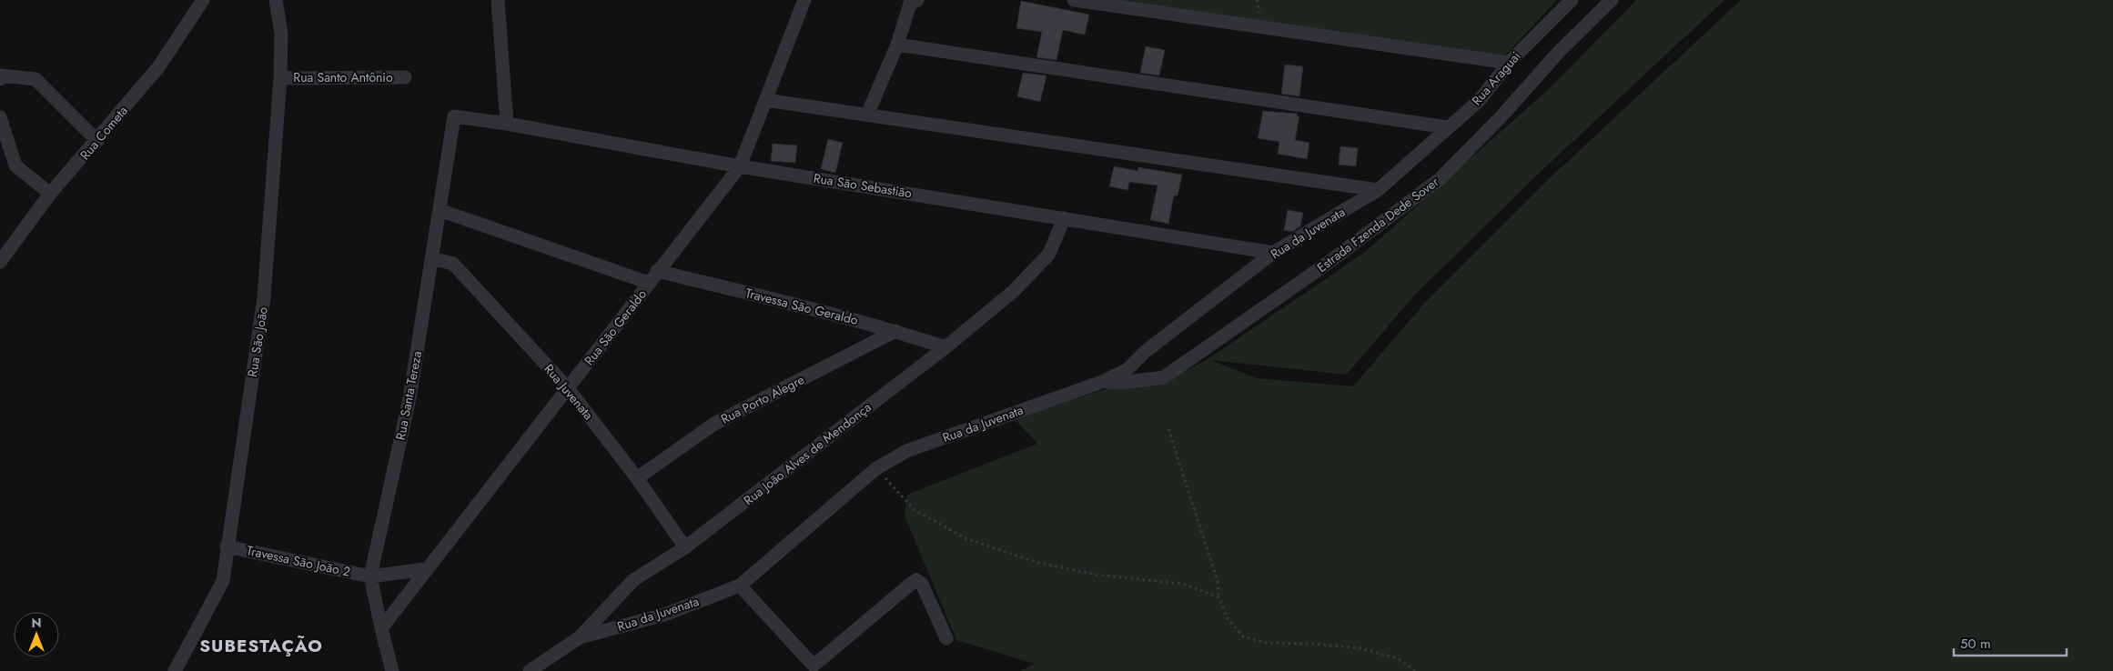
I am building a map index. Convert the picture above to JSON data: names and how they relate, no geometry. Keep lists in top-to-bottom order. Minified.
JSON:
{"streets":{"street":["Rua Santo Antônio","Rua Araguai","Rua Cometa","Rua São Sebastião","Estrada Fzenda Dede Sover","Rua da Juvenata","Travessa São Geraldo","Rua São Geraldo","Rua São João","Rua Juvenata","Rua Santa Tereza","Rua Porto Alegre","Rua João Alves de Mendonça","Travessa São João 2"]},"crossings":[["Rua Santo Antônio","Rua São João"],["Rua Araguai","Rua da Juvenata"],["Rua São Sebastião","Rua da Juvenata"],["Rua São Sebastião","Rua São Geraldo"],["Rua São Sebastião","Rua Santa Tereza"],["Rua São Sebastião","Rua João Alves de Mendonça"],["Estrada Fzenda Dede Sover","Rua da Juvenata"],["Rua da Juvenata","Rua João Alves de Mendonça"],["Travessa São Geraldo","Rua São Geraldo"],["Travessa São Geraldo","Rua Porto Alegre"],["Travessa São Geraldo","Rua João Alves de Mendonça"],["Rua São Geraldo","Rua Juvenata"],["Rua São Geraldo","Rua Santa Tereza"],["Rua São Geraldo","Travessa São João 2"],["Rua São João","Travessa São João 2"],["Rua Juvenata","Rua Santa Tereza"],["Rua Juvenata","Rua Porto Alegre"],["Rua Juvenata","Rua João Alves de Mendonça"],["Rua Santa Tereza","Travessa São João 2"]],"districts":["SUBESTAÇÃO"],"scale_bar":"50 m","north":"top"}
